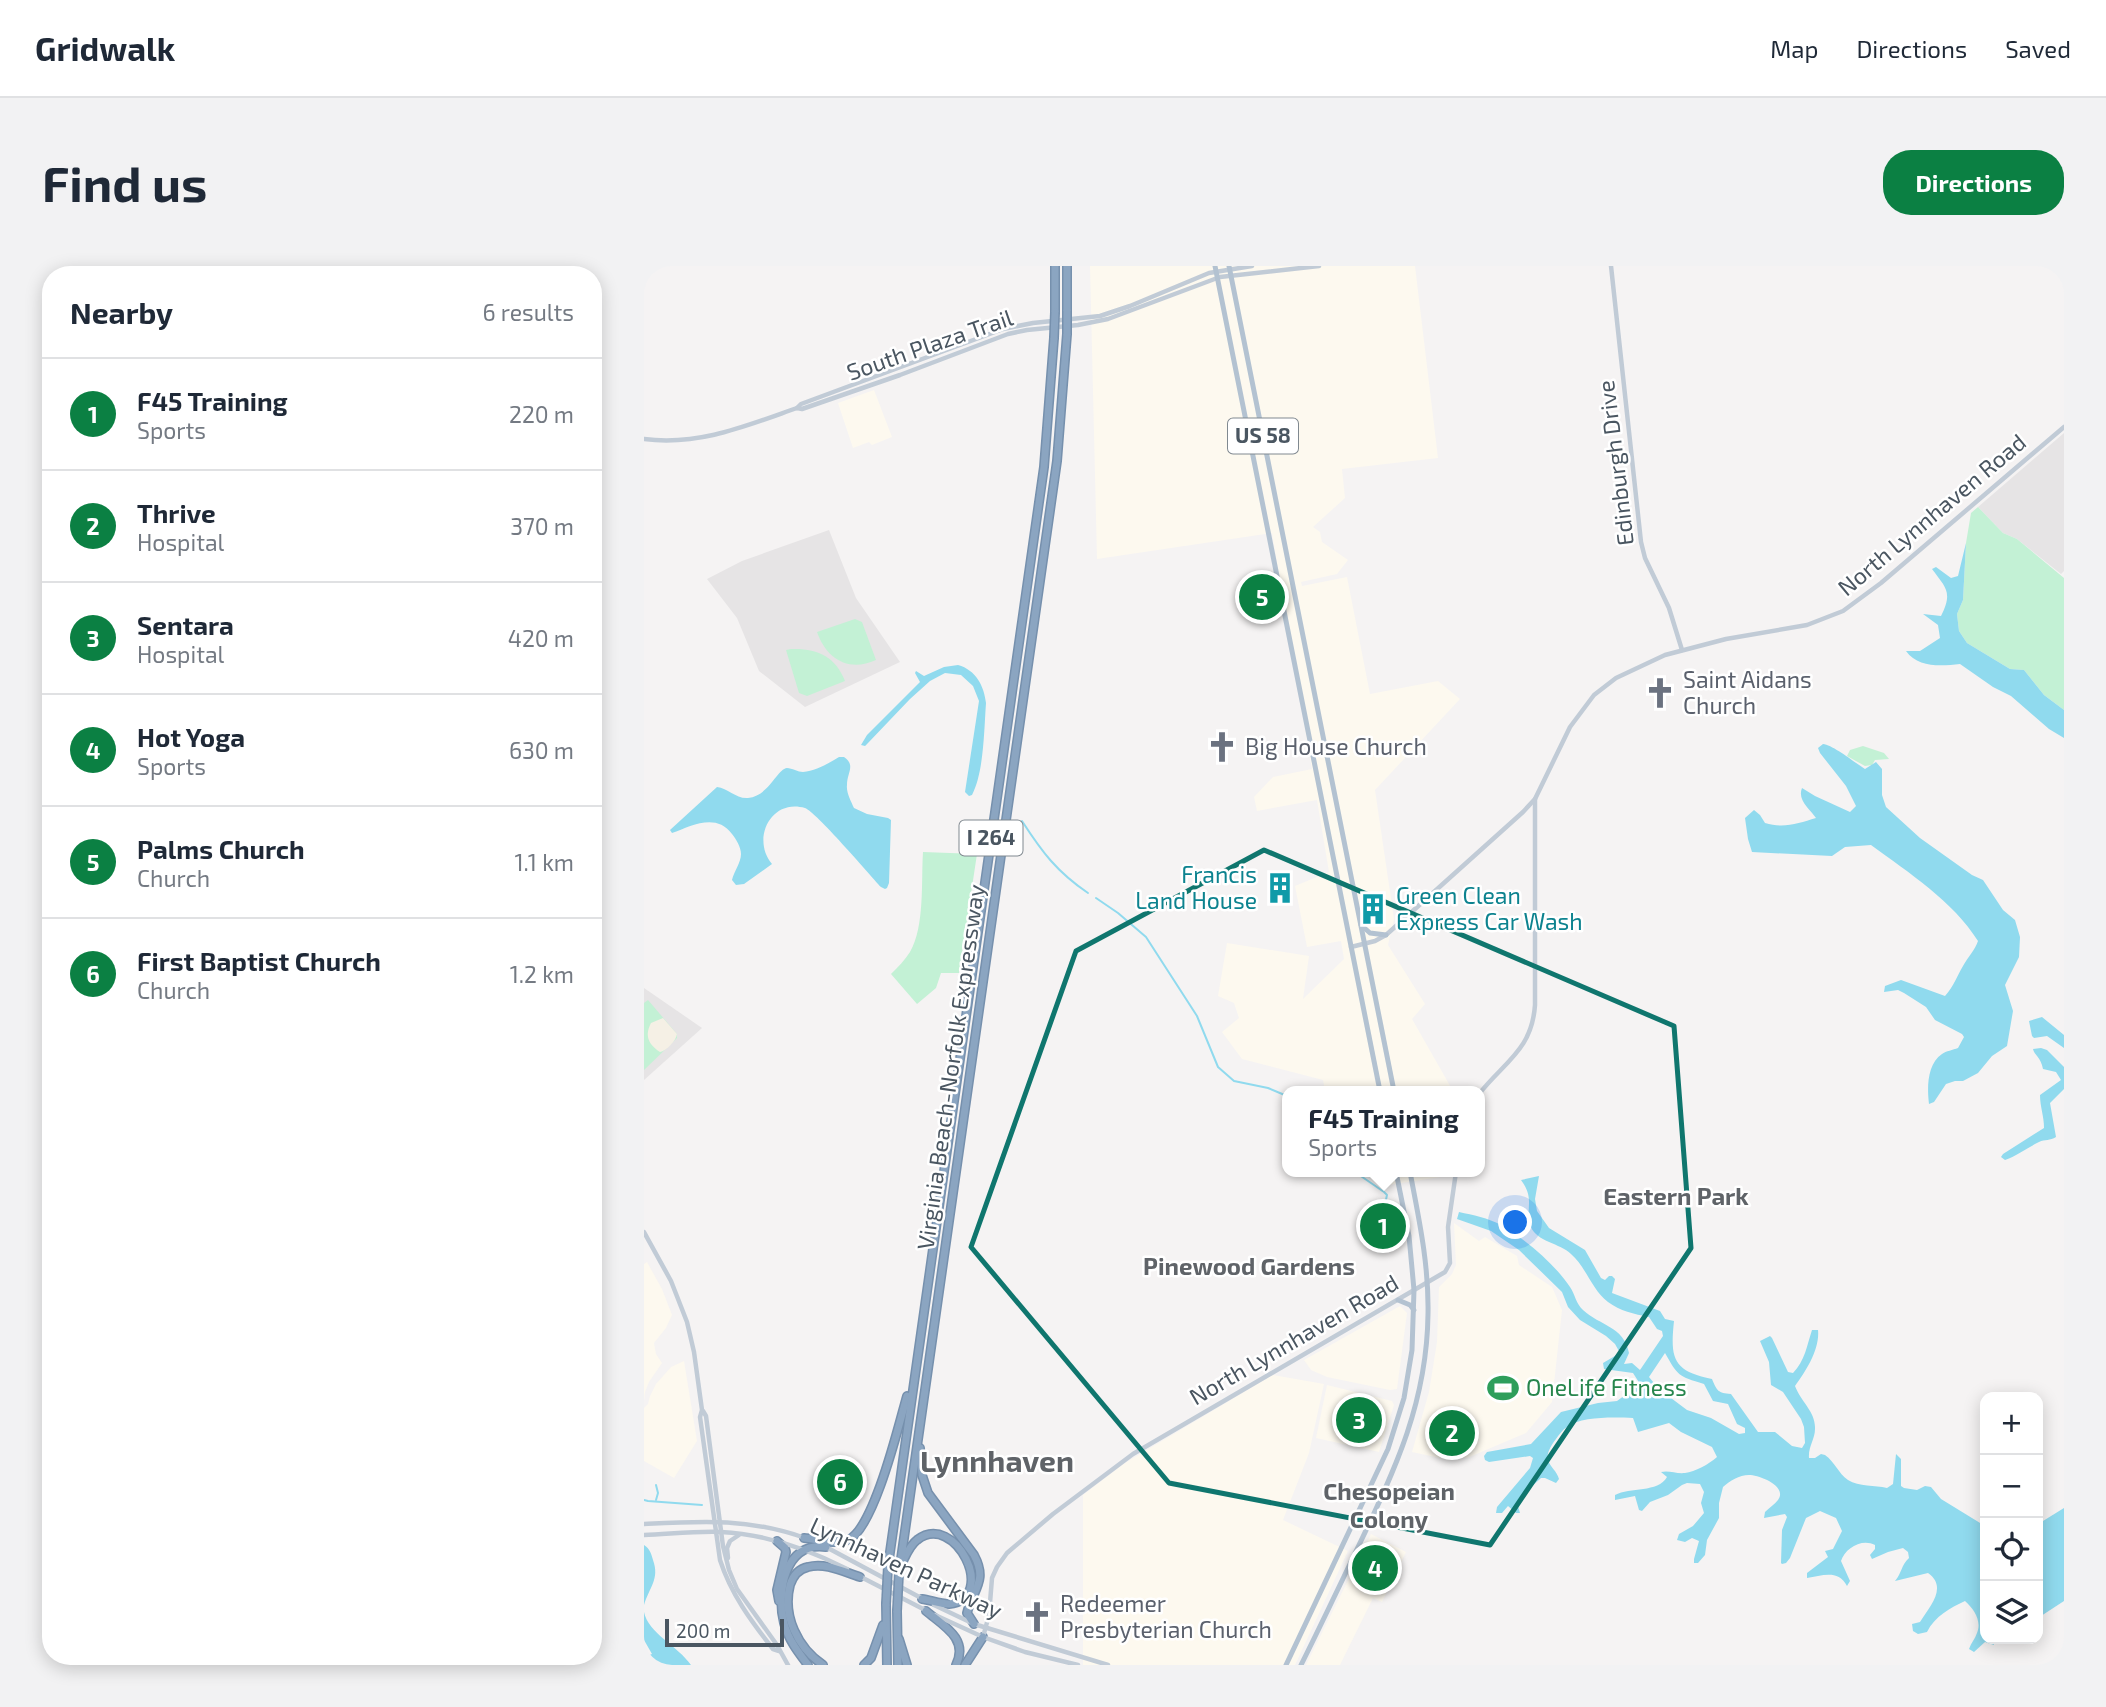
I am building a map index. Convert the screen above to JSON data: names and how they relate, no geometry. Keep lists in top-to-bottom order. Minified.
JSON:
{"streets":{"highway":["I 264","Virginia Beach-Norfolk Expressway"],"main road":["US 58"],"street":["South Plaza Trail","Edinburgh Drive","North Lynnhaven Road","Lynnhaven Parkway"]},"crossings":[["South Plaza Trail","US 58"],["Edinburgh Drive","North Lynnhaven Road"],["North Lynnhaven Road","Lynnhaven Parkway"]],"districts":["Eastern Park","Pinewood Gardens","Lynnhaven","Chesopeian Colony"],"places":{"church":["Saint Aidans Church","Big House Church","Redeemer Presbyterian Church"],"building":["Francis Land House","Green Clean Express Car Wash"],"sports":["OneLife Fitness"]},"scale_bar":"200 m","page":{"header":"Gridwalk","nav":["Map","Directions","Saved"],"buttons":"Directions","title":"Find us","heading":["Nearby","6 results"],"list":[{"mark":"1","name":"F45 Training","note":"Sports","value":"220 m"},{"mark":"2","name":"Thrive","note":"Hospital","value":"370 m"},{"mark":"3","name":"Sentara","note":"Hospital","value":"420 m"},{"mark":"4","name":"Hot Yoga","note":"Sports","value":"630 m"},{"mark":"5","name":"Palms Church","note":"Church","value":"1.1 km"},{"mark":"6","name":"First Baptist Church","note":"Church","value":"1.2 km"}],"pins":["5","1","3","2","6","4"],"popup":["F45 Training","Sports"],"map_buttons":["+","−"],"scale":"200 m"}}
